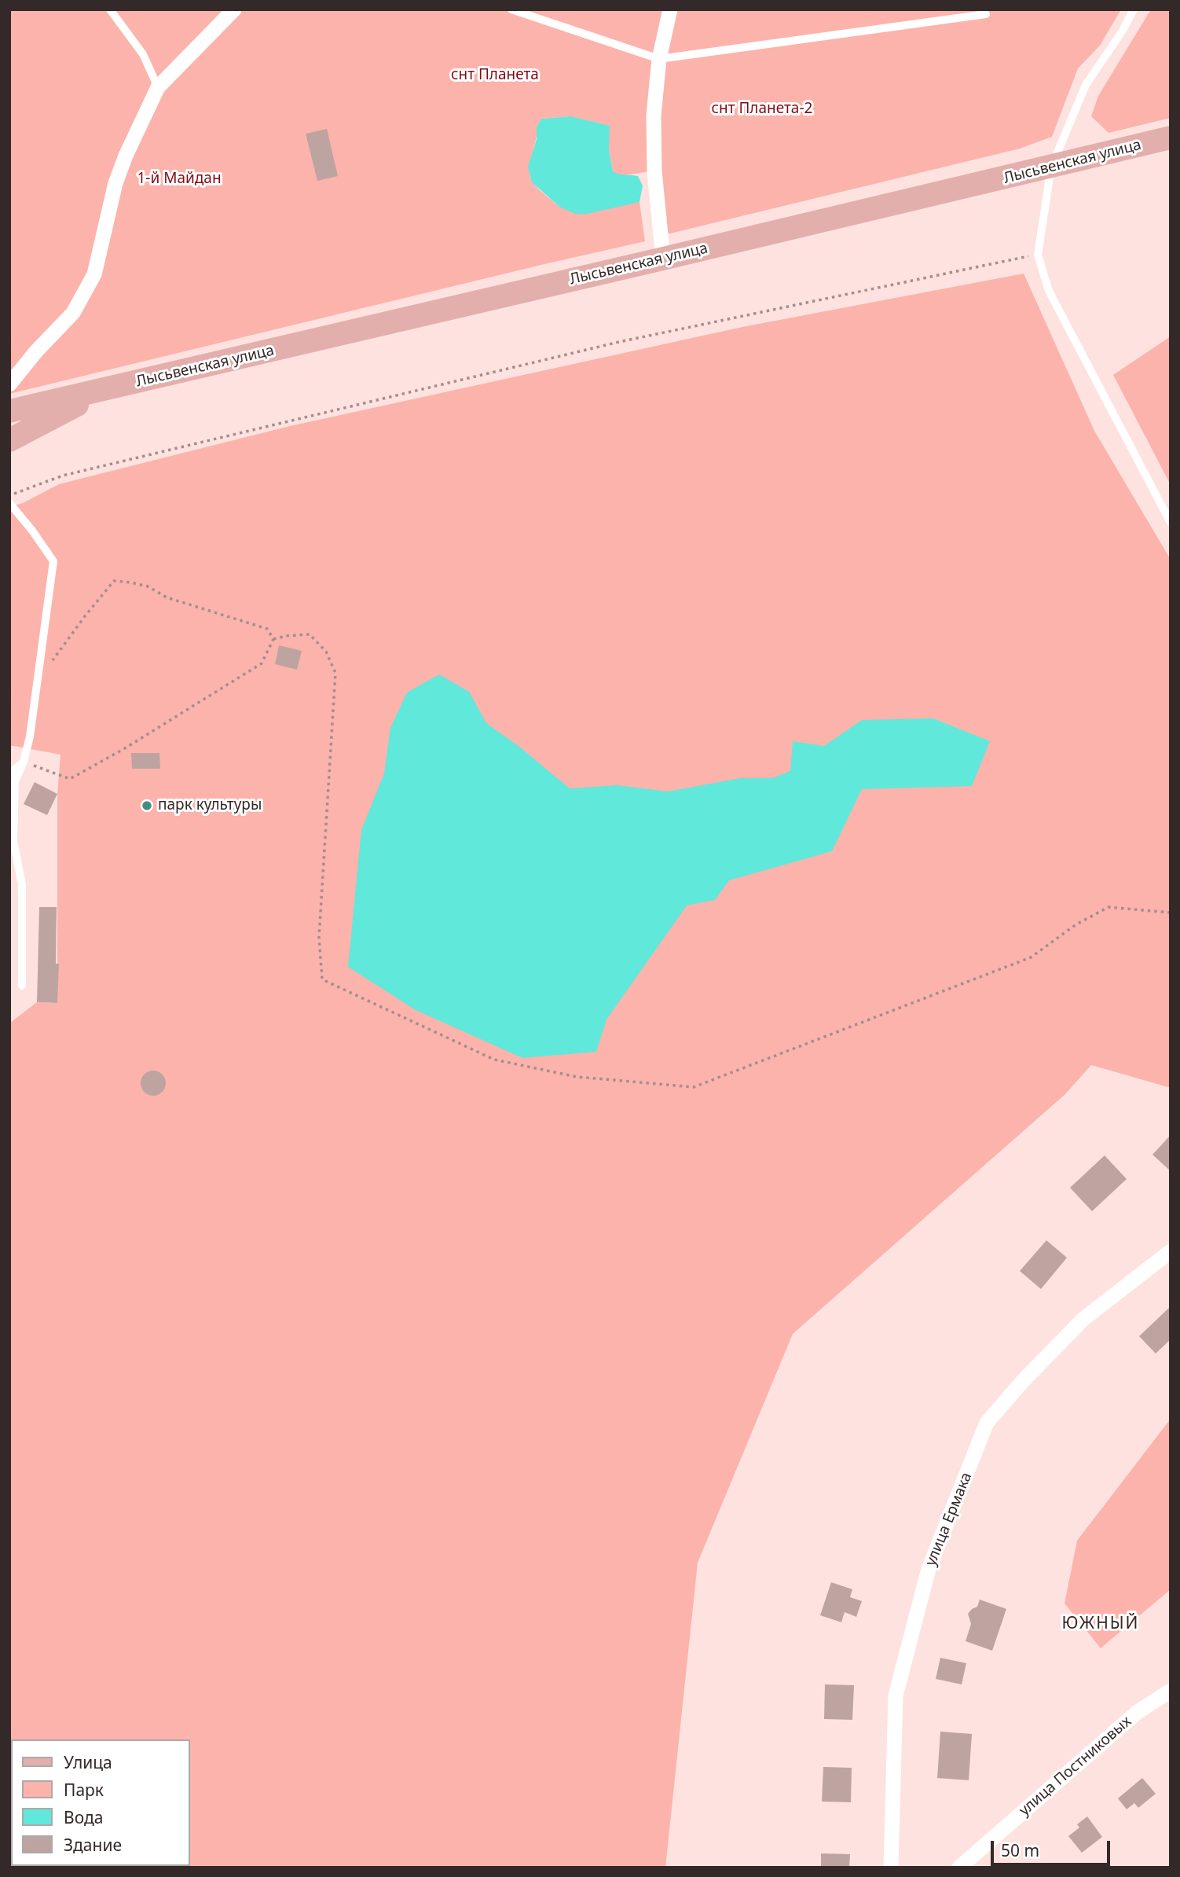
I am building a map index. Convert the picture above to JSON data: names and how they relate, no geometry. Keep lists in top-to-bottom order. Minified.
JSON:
{"streets":{"main road":["Лысьвенская улица"],"street":["улица Ермака","улица Постниковых"]},"districts":["ЮЖНЫЙ"],"parks":["снт Планета","снт Планета-2","1-й Майдан"],"places":["парк культуры"],"legend":["Улица","Парк","Вода","Здание"],"scale_bar":"50 m"}
